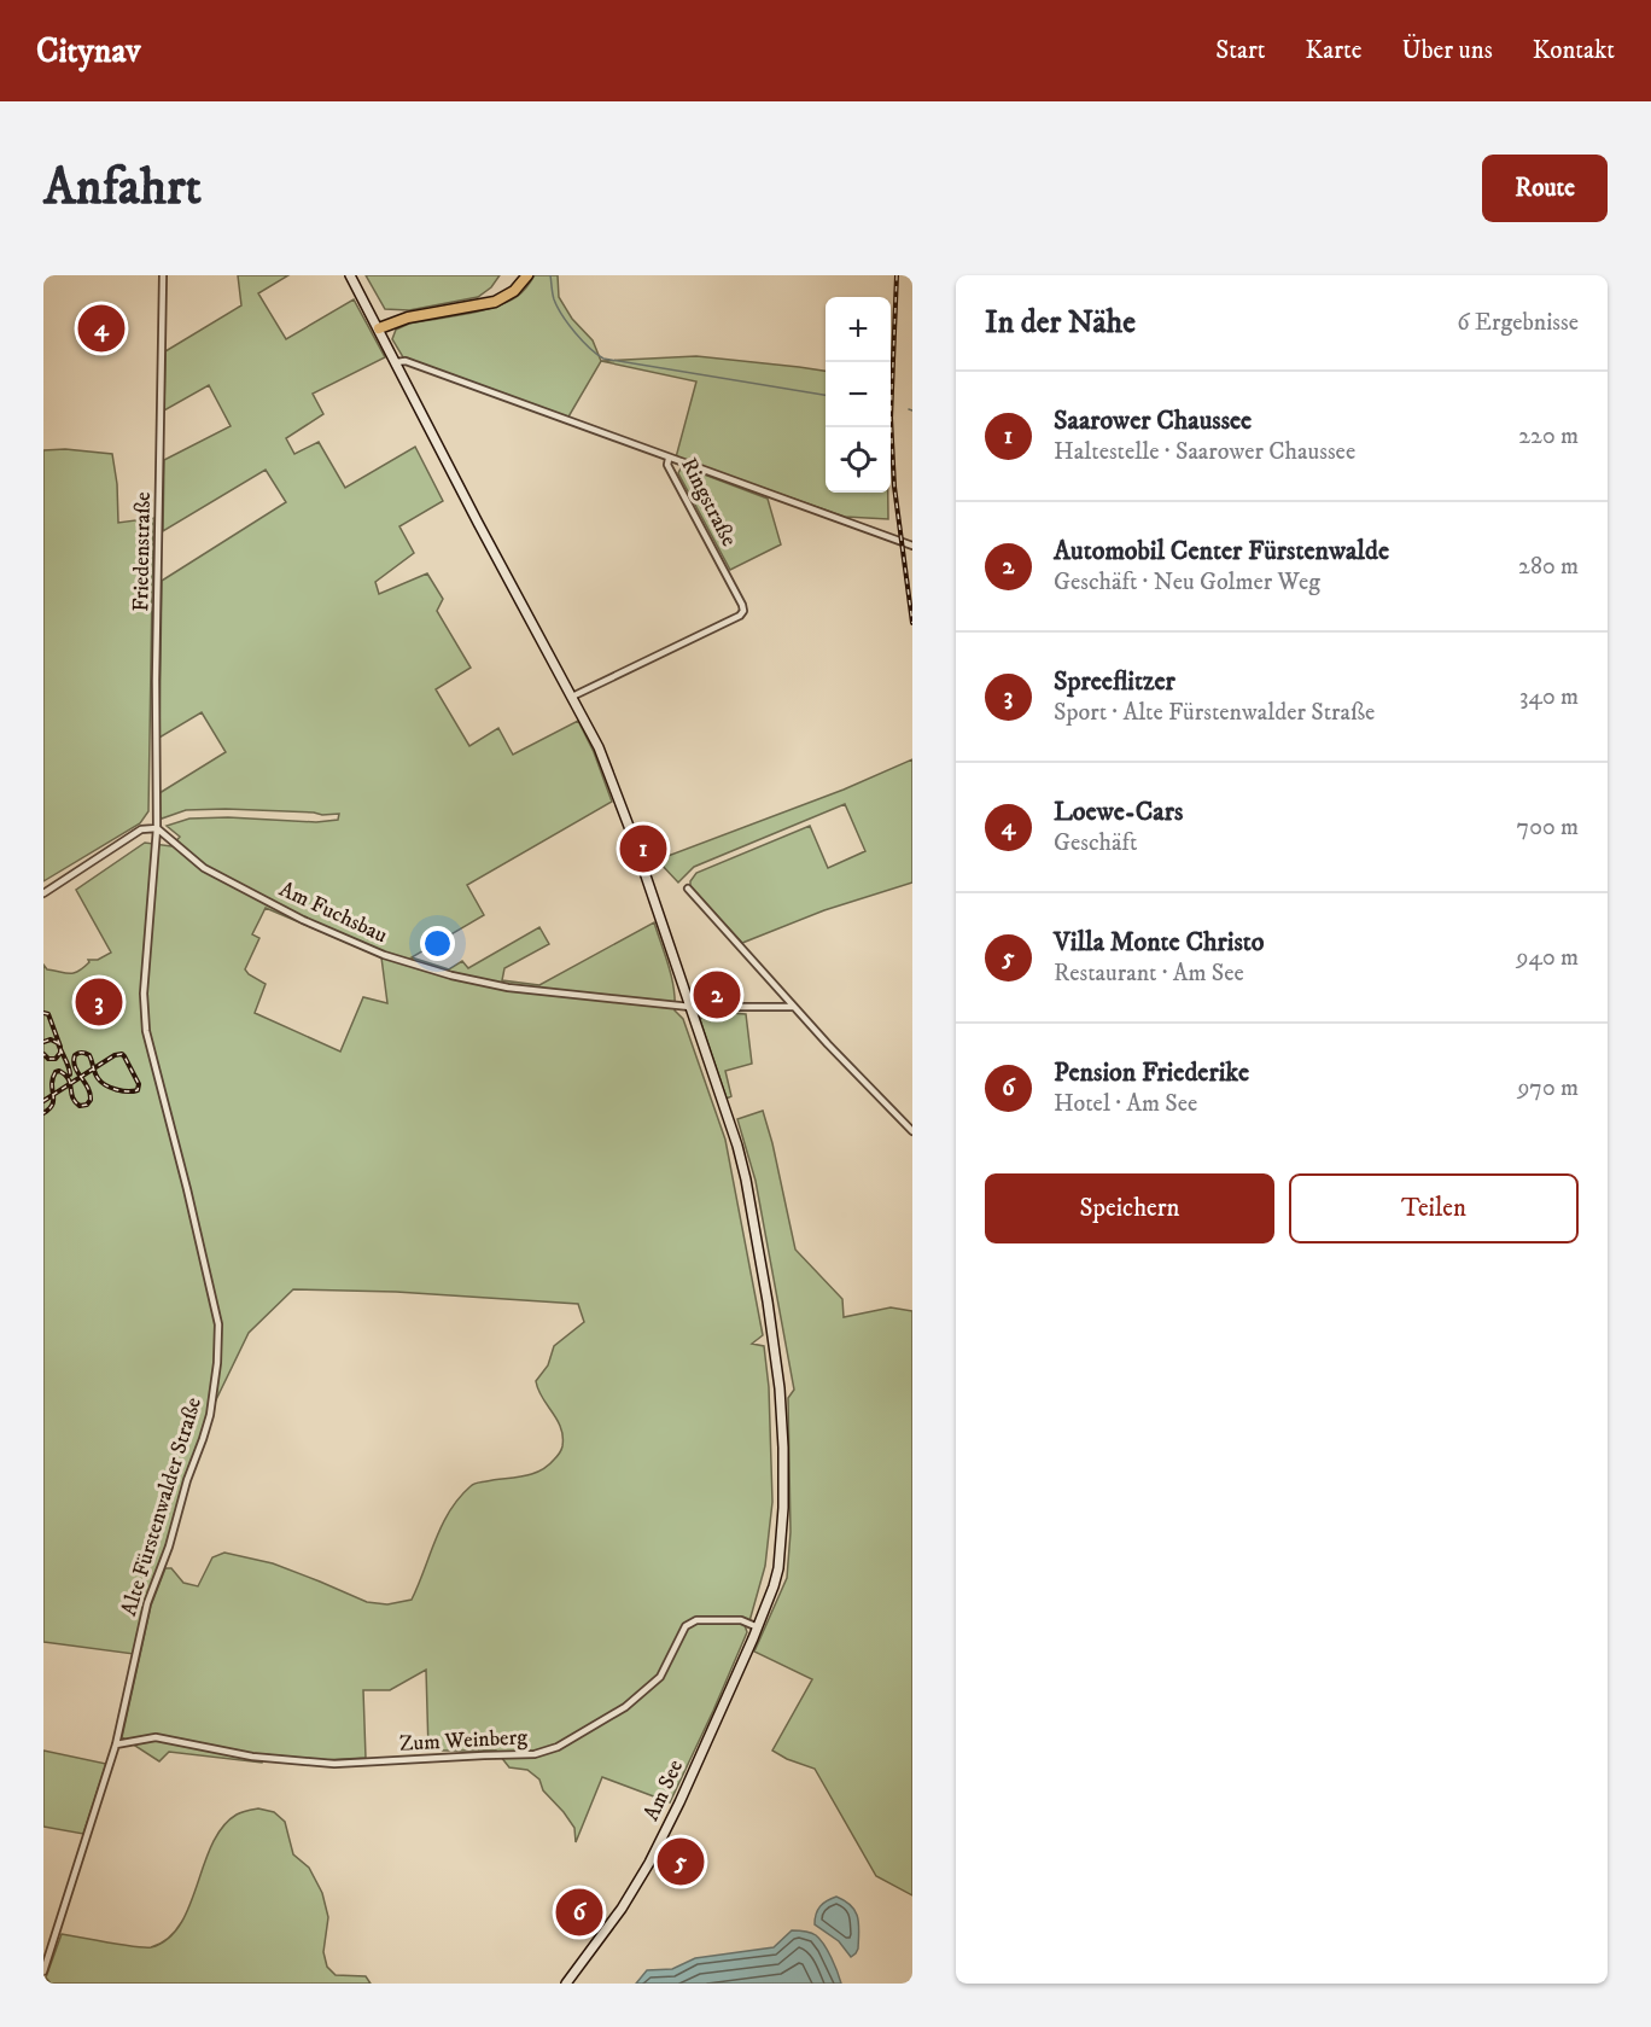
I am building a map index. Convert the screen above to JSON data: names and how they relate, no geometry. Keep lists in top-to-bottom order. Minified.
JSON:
{"streets":{"main road":["Am See"],"street":["Ringstraße","Friedenstraße","Am Fuchsbau","Alte Fürstenwalder Straße","Zum Weinberg"]},"crossings":[["Ringstraße","Am See"],["Friedenstraße","Am Fuchsbau"],["Friedenstraße","Alte Fürstenwalder Straße"],["Am Fuchsbau","Alte Fürstenwalder Straße"],["Am Fuchsbau","Am See"],["Alte Fürstenwalder Straße","Zum Weinberg"],["Zum Weinberg","Am See"]],"page":{"header":"Citynav","nav":["Start","Karte","Über uns","Kontakt"],"buttons":["Route",["Speichern","Teilen"]],"title":"Anfahrt","heading":["In der Nähe","6 Ergebnisse"],"map_buttons":["+","−"],"pins":["4","1","2","3","5","6"],"list":[{"mark":"1","name":"Saarower Chaussee","note":"Haltestelle · Saarower Chaussee","value":"220 m"},{"mark":"2","name":"Automobil Center Fürstenwalde","note":"Geschäft · Neu Golmer Weg","value":"280 m"},{"mark":"3","name":"Spreeflitzer","note":"Sport · Alte Fürstenwalder Straße","value":"340 m"},{"mark":"4","name":"Loewe-Cars","note":"Geschäft","value":"700 m"},{"mark":"5","name":"Villa Monte Christo","note":"Restaurant · Am See","value":"940 m"},{"mark":"6","name":"Pension Friederike","note":"Hotel · Am See","value":"970 m"}]}}
